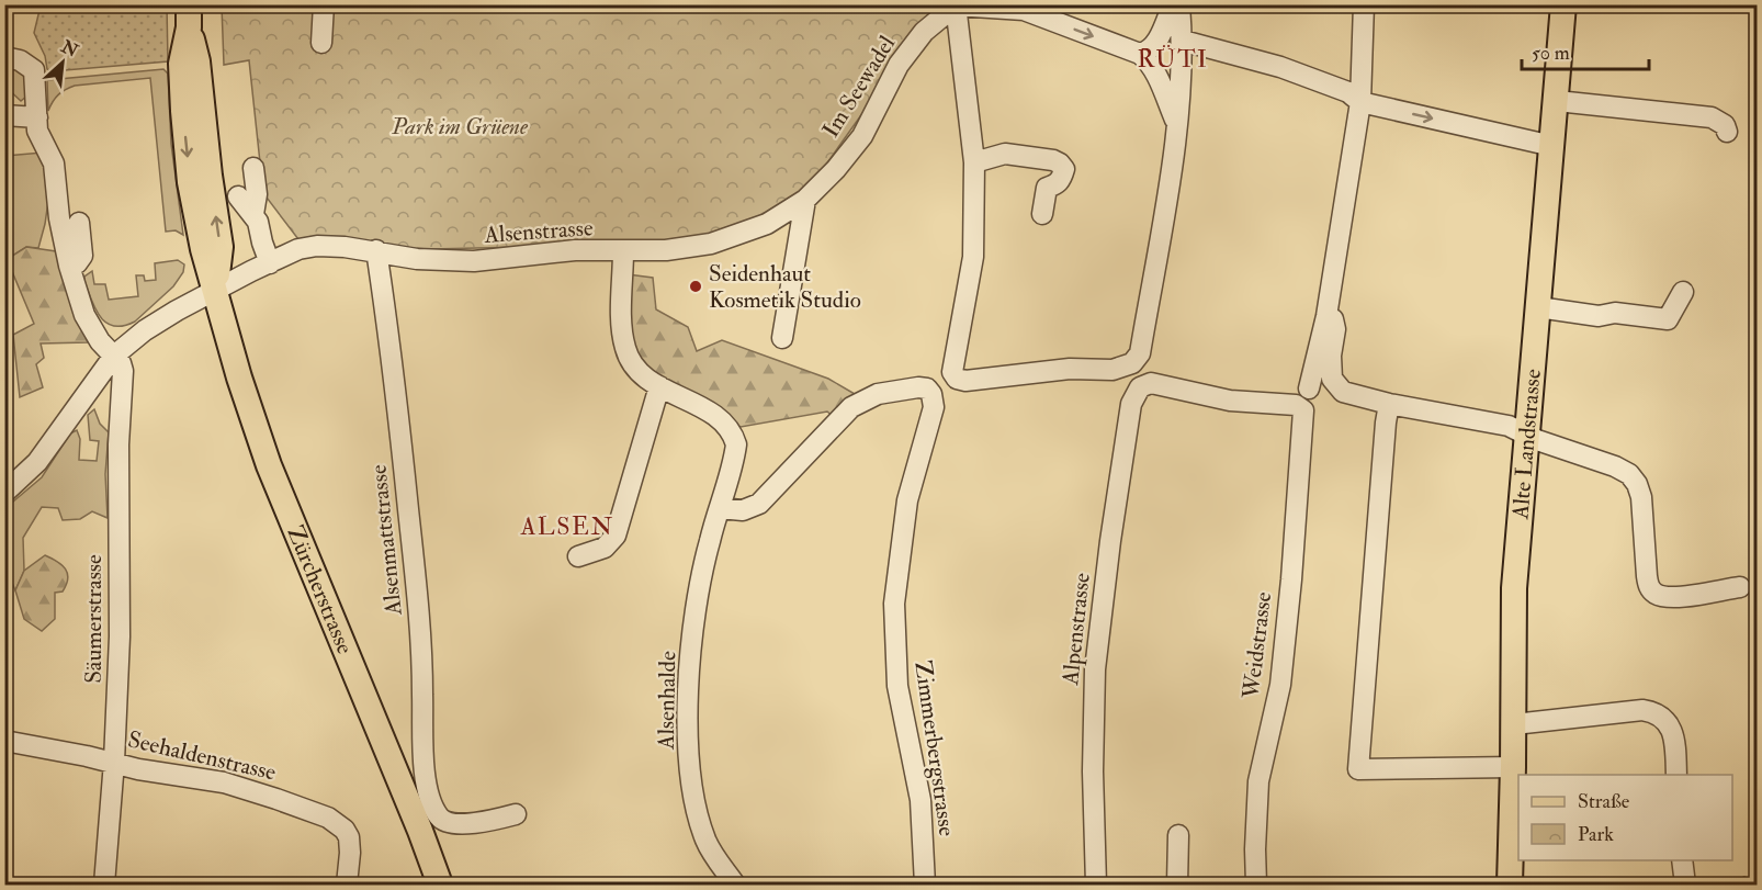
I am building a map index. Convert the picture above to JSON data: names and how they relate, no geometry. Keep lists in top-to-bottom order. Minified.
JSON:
{"streets":{"main road":["Alte Landstrasse","Zürcherstrasse"],"street":["Im Seewadel","Alsenstrasse","Alsenmattstrasse","Säumerstrasse","Alpenstrasse","Weidstrasse","Alsenhalde","Zimmerbergstrasse","Seehaldenstrasse"]},"crossings":[["Im Seewadel","Alsenstrasse"],["Alsenstrasse","Alsenmattstrasse"],["Alsenstrasse","Zürcherstrasse"],["Alsenstrasse","Säumerstrasse"],["Alsenstrasse","Alsenhalde"],["Alsenstrasse","Zimmerbergstrasse"],["Säumerstrasse","Seehaldenstrasse"],["Alpenstrasse","Weidstrasse"],["Alsenhalde","Zimmerbergstrasse"]],"districts":["RÜTI","ALSEN"],"parks":["Park im Grüene"],"places":["Seidenhaut Kosmetik Studio"],"legend":["Straße","Park"],"scale_bar":"50 m","north":"top right"}
